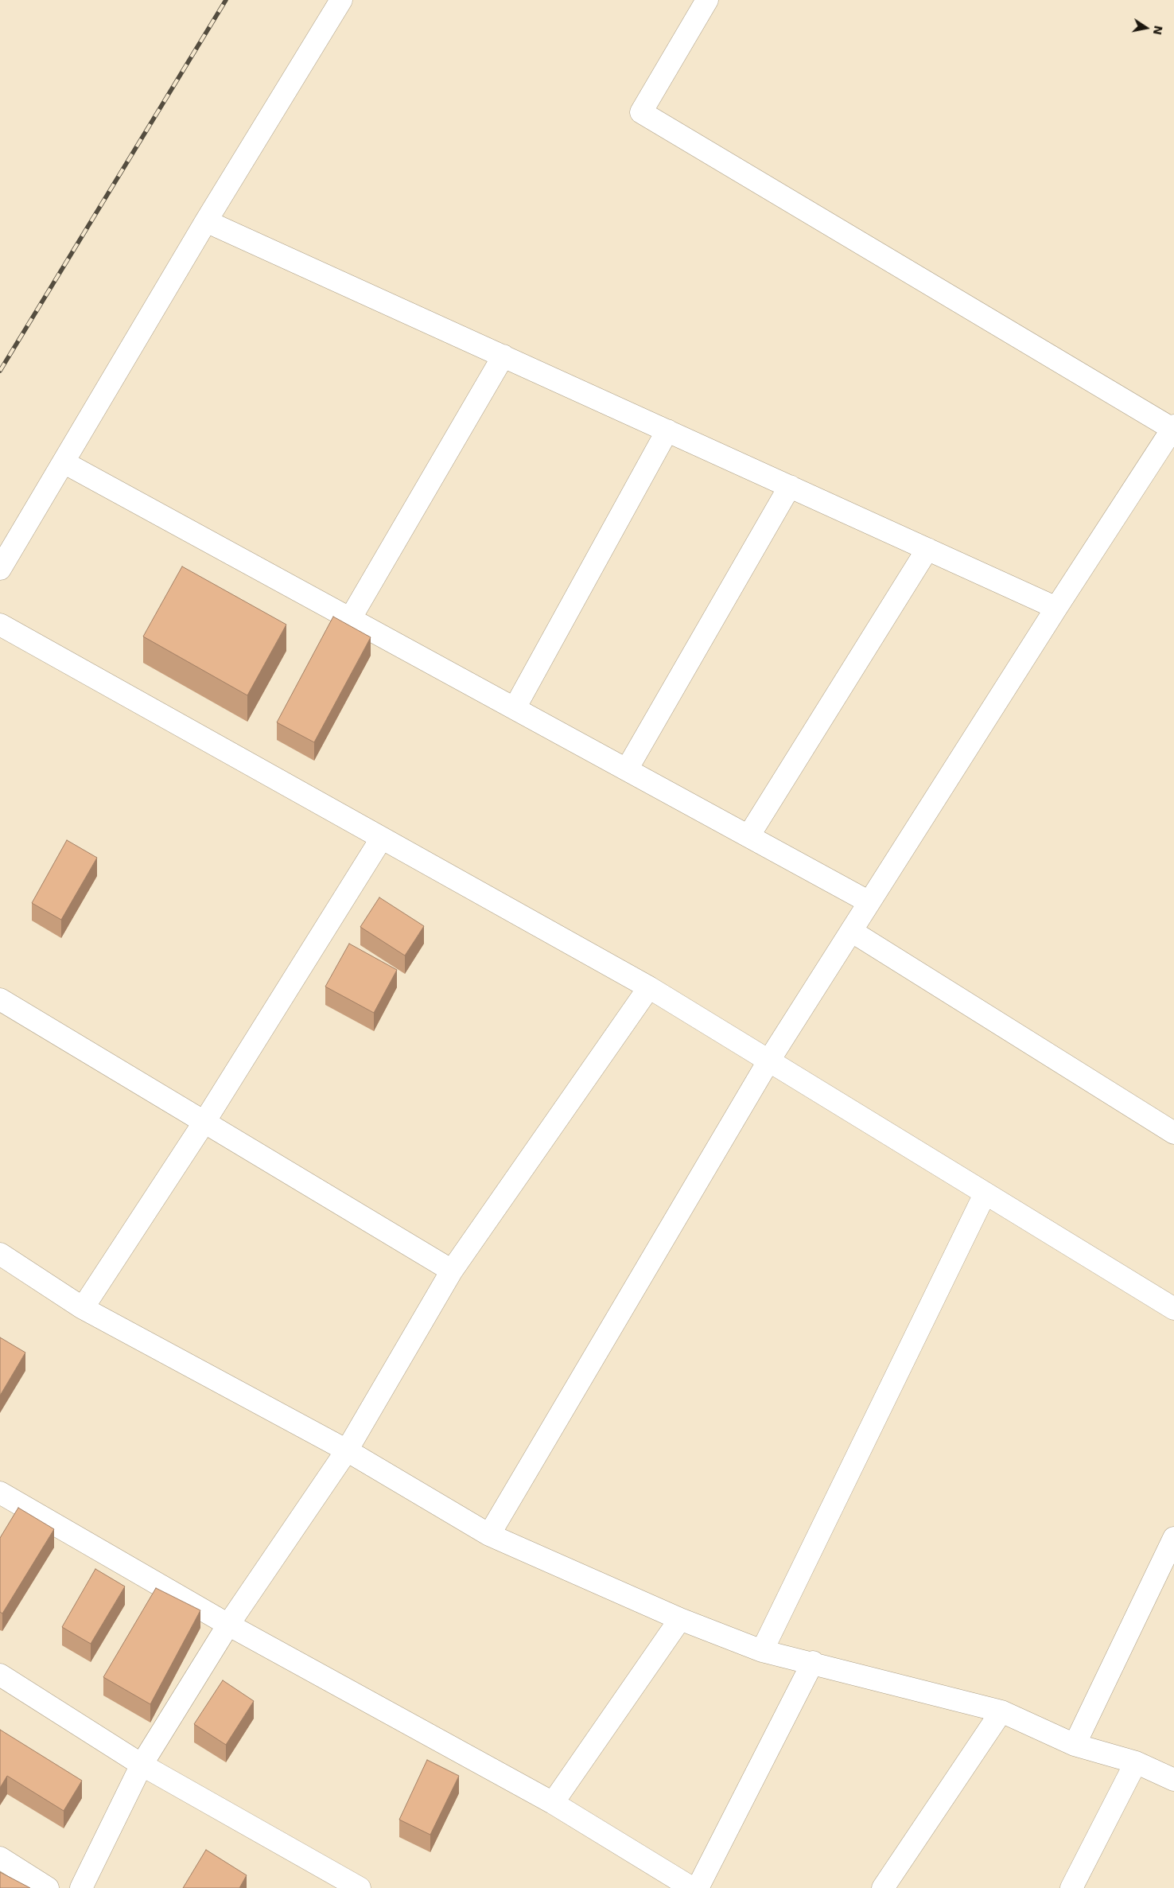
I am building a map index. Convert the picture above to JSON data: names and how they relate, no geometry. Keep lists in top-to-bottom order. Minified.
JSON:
{"north":"right"}
